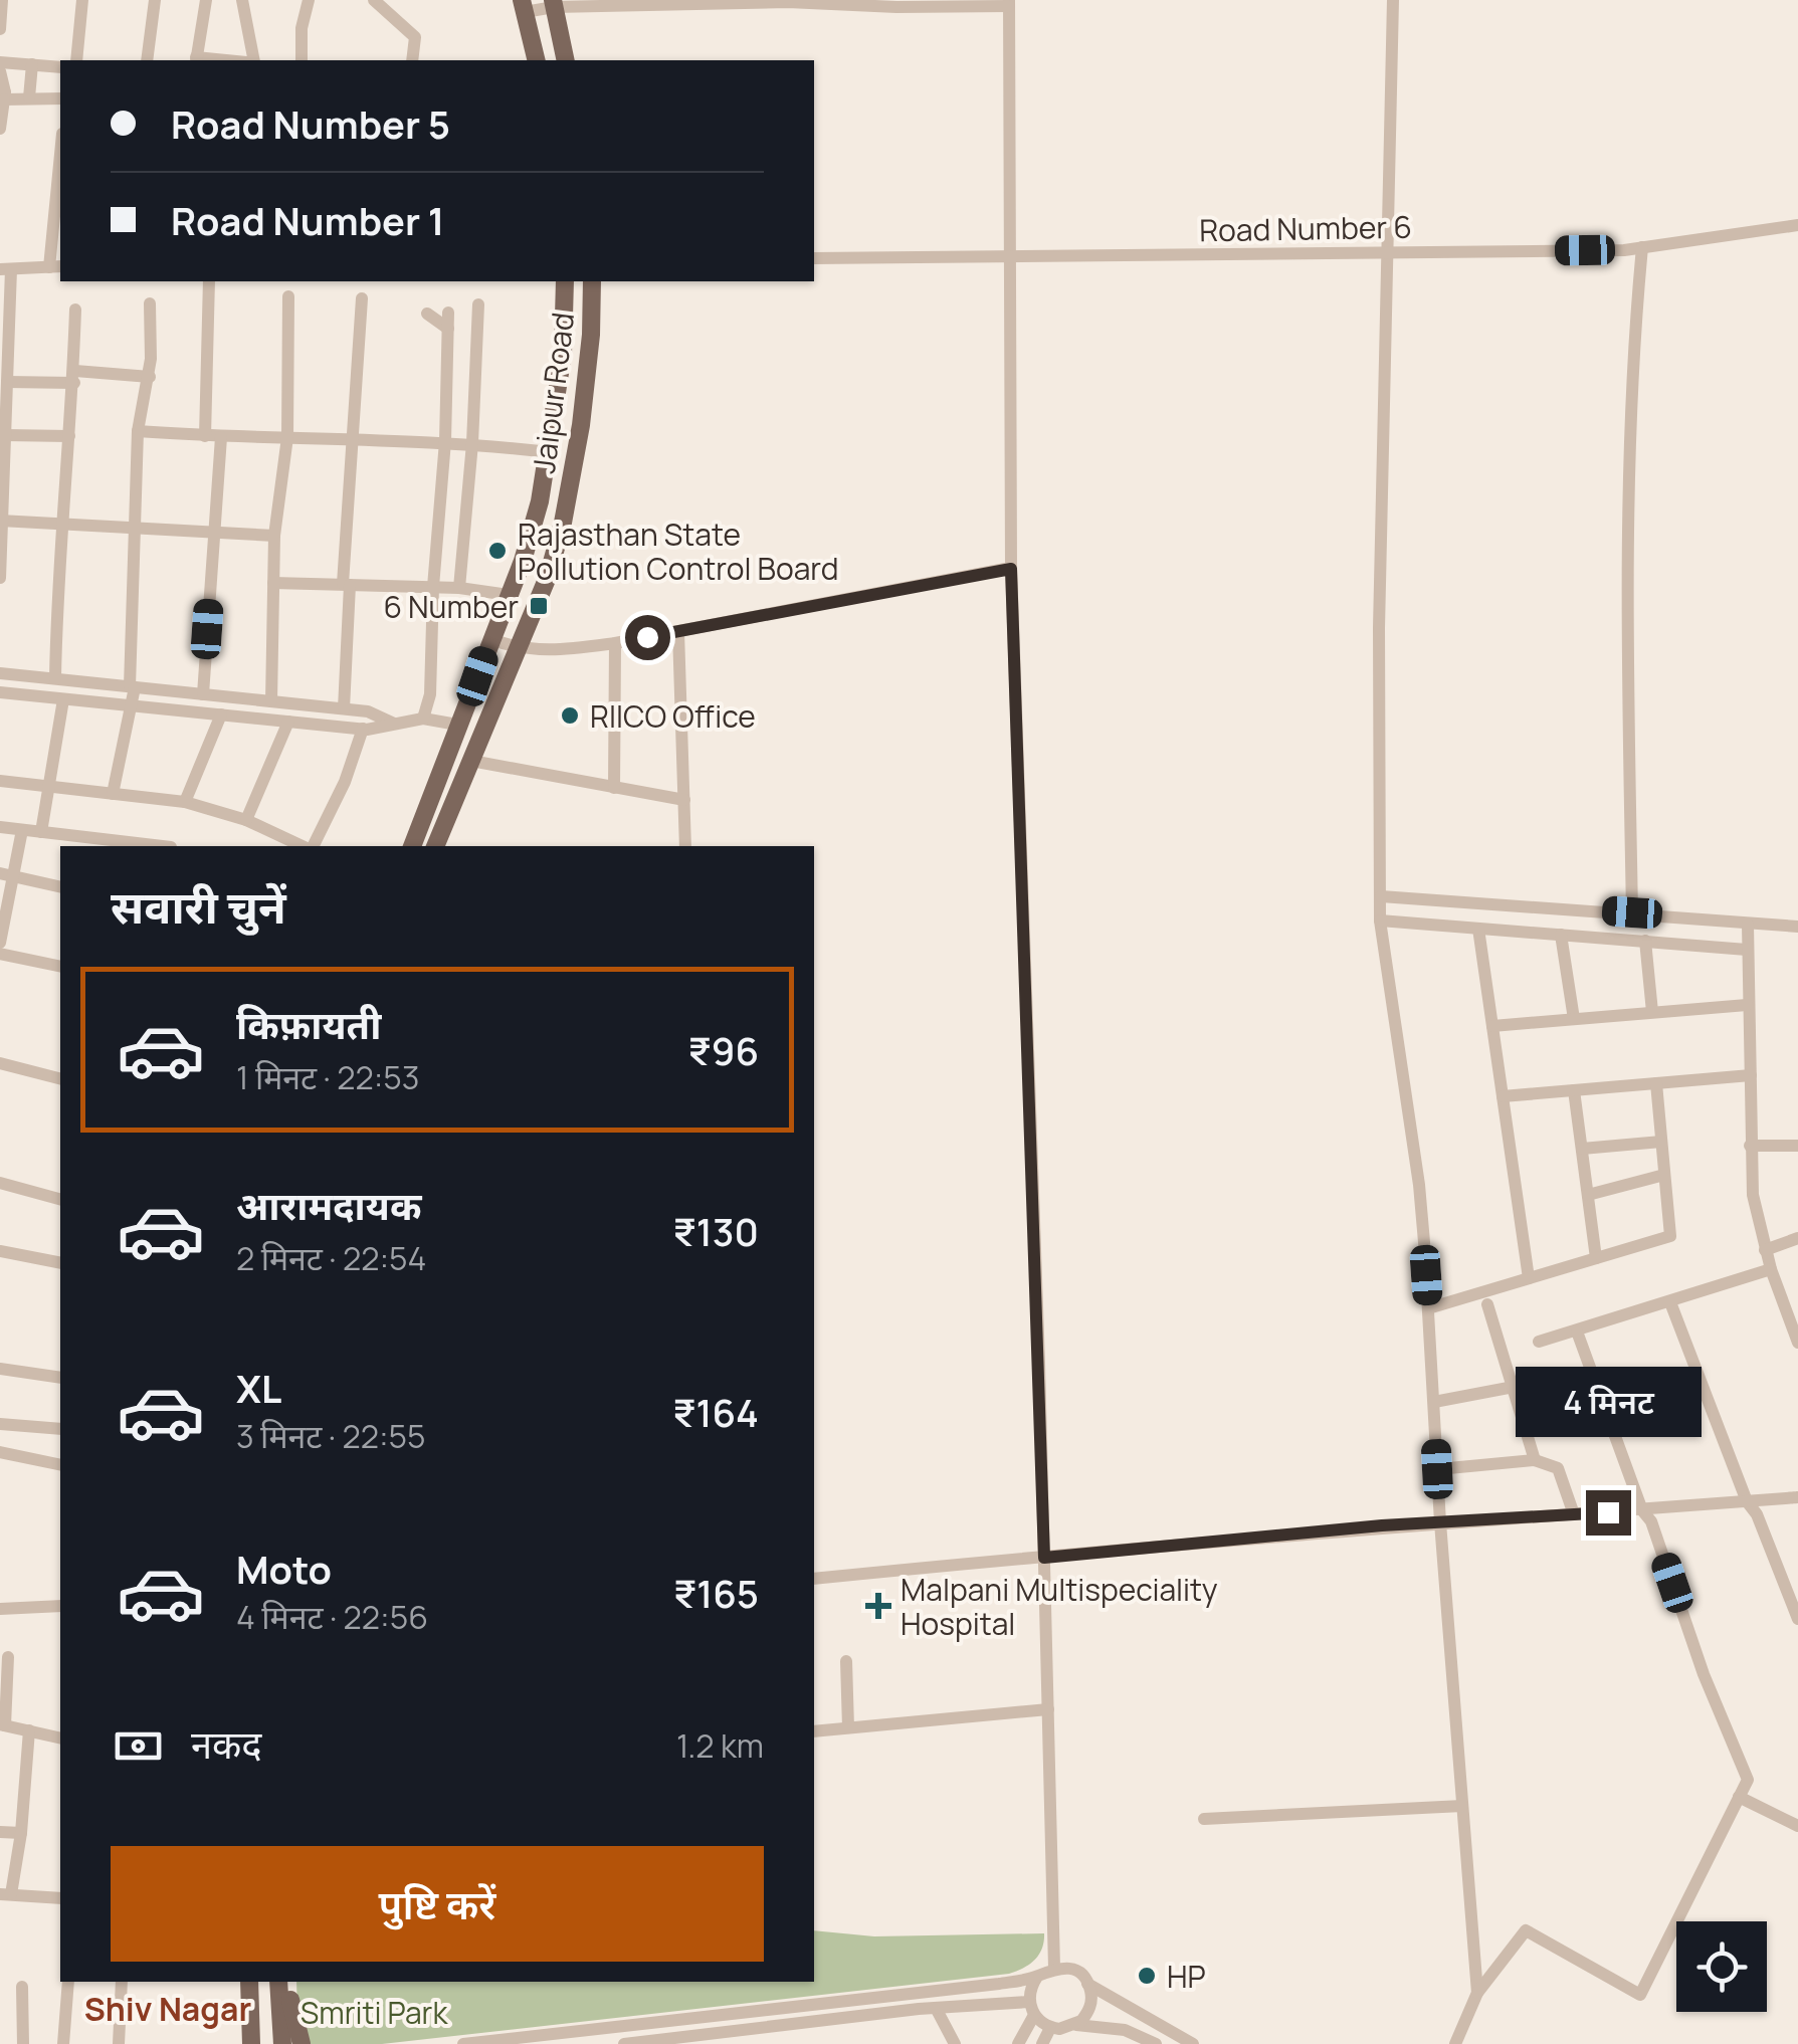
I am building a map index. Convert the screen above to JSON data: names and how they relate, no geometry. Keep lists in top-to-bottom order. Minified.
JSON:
{"streets":{"main road":["Jaipur Road"],"street":["Road Number 6"]},"districts":["Shiv Nagar"],"parks":["Smriti Park"],"places":{"other":["Rajasthan State Pollution Control Board","RIICO Office","HP"],"transit":["6 Number"],"health":["Malpani Multispeciality Hospital"]},"page":{"banner":["Road Number 5","Road Number 1"],"heading":"सवारी चुनें","list":[{"name":"किफ़ायती","note":"1 मिनट · 22:53","value":"₹96"},{"name":"आरामदायक","note":"2 मिनट · 22:54","value":"₹130"},{"name":"XL","note":"3 मिनट · 22:55","value":"₹164"},{"name":"Moto","note":"4 मिनट · 22:56","value":"₹165"}],"bubble":"4 मिनट","pay":["नकद","1.2 km"],"buttons":"पुष्टि करें"}}
